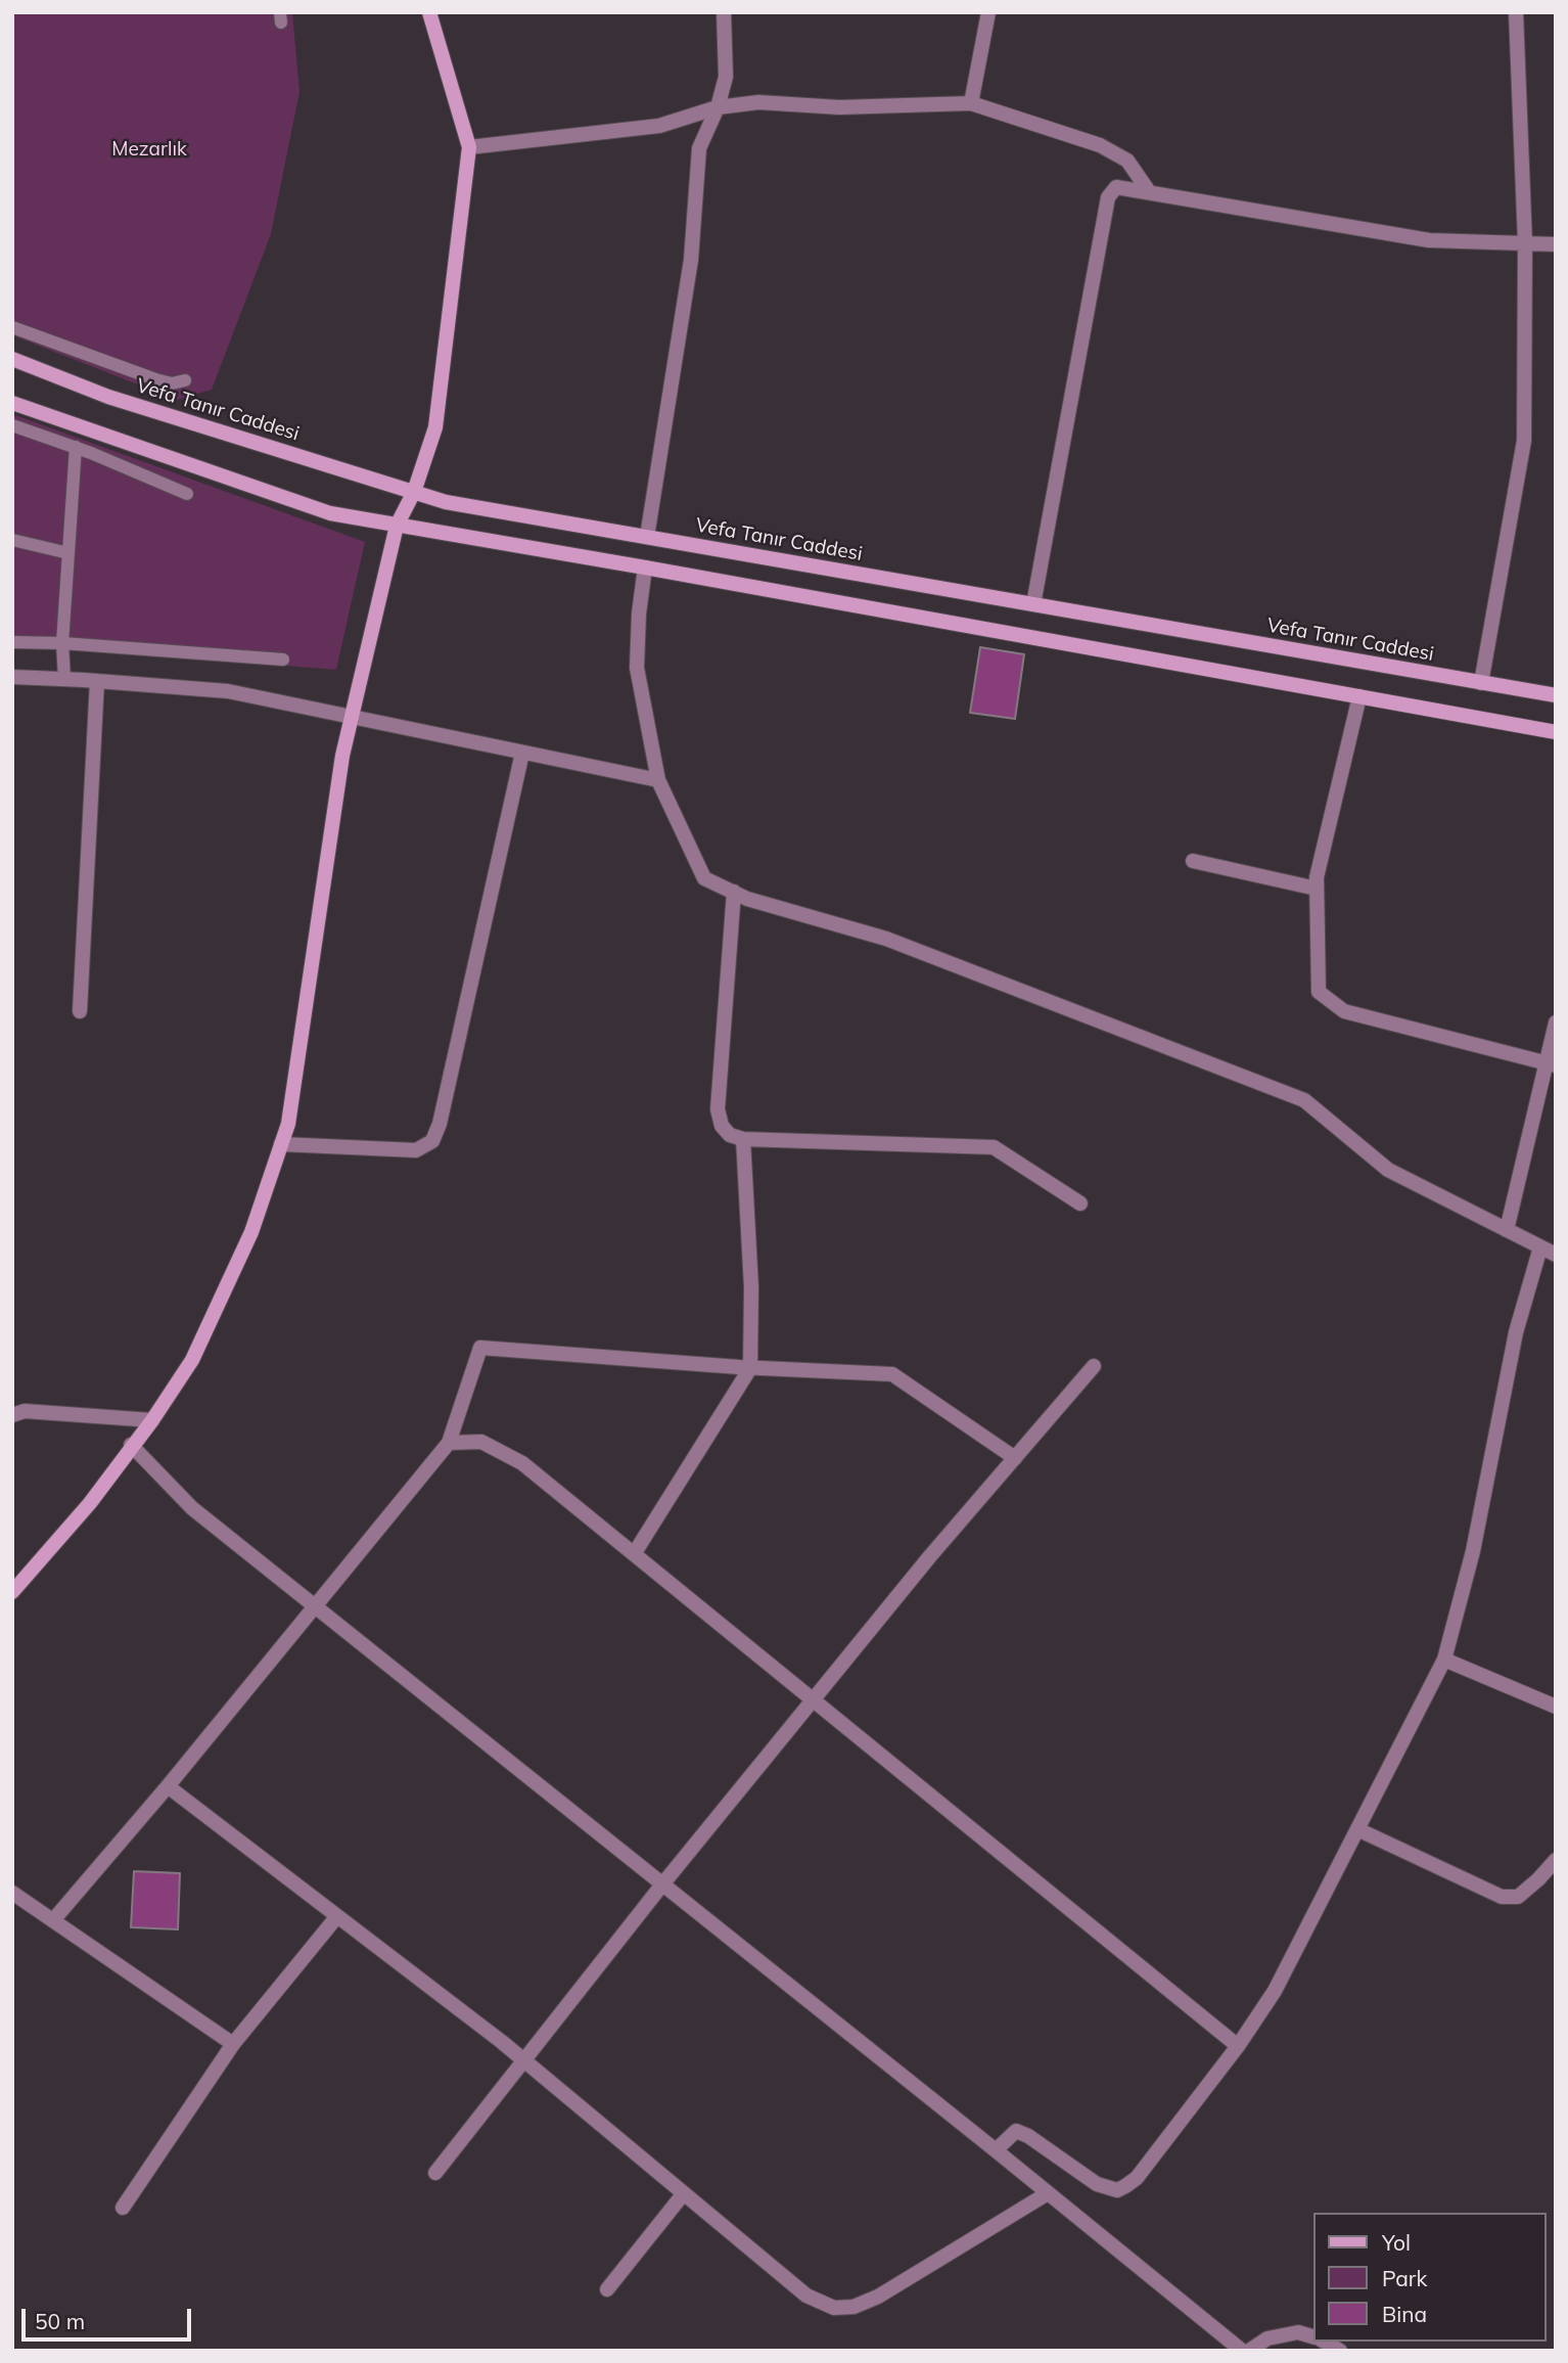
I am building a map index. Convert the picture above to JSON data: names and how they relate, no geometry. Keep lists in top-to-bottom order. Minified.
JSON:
{"streets":{"main road":["Vefa Tanır Caddesi"]},"parks":["Mezarlık"],"legend":["Yol","Park","Bina"],"scale_bar":"50 m"}
